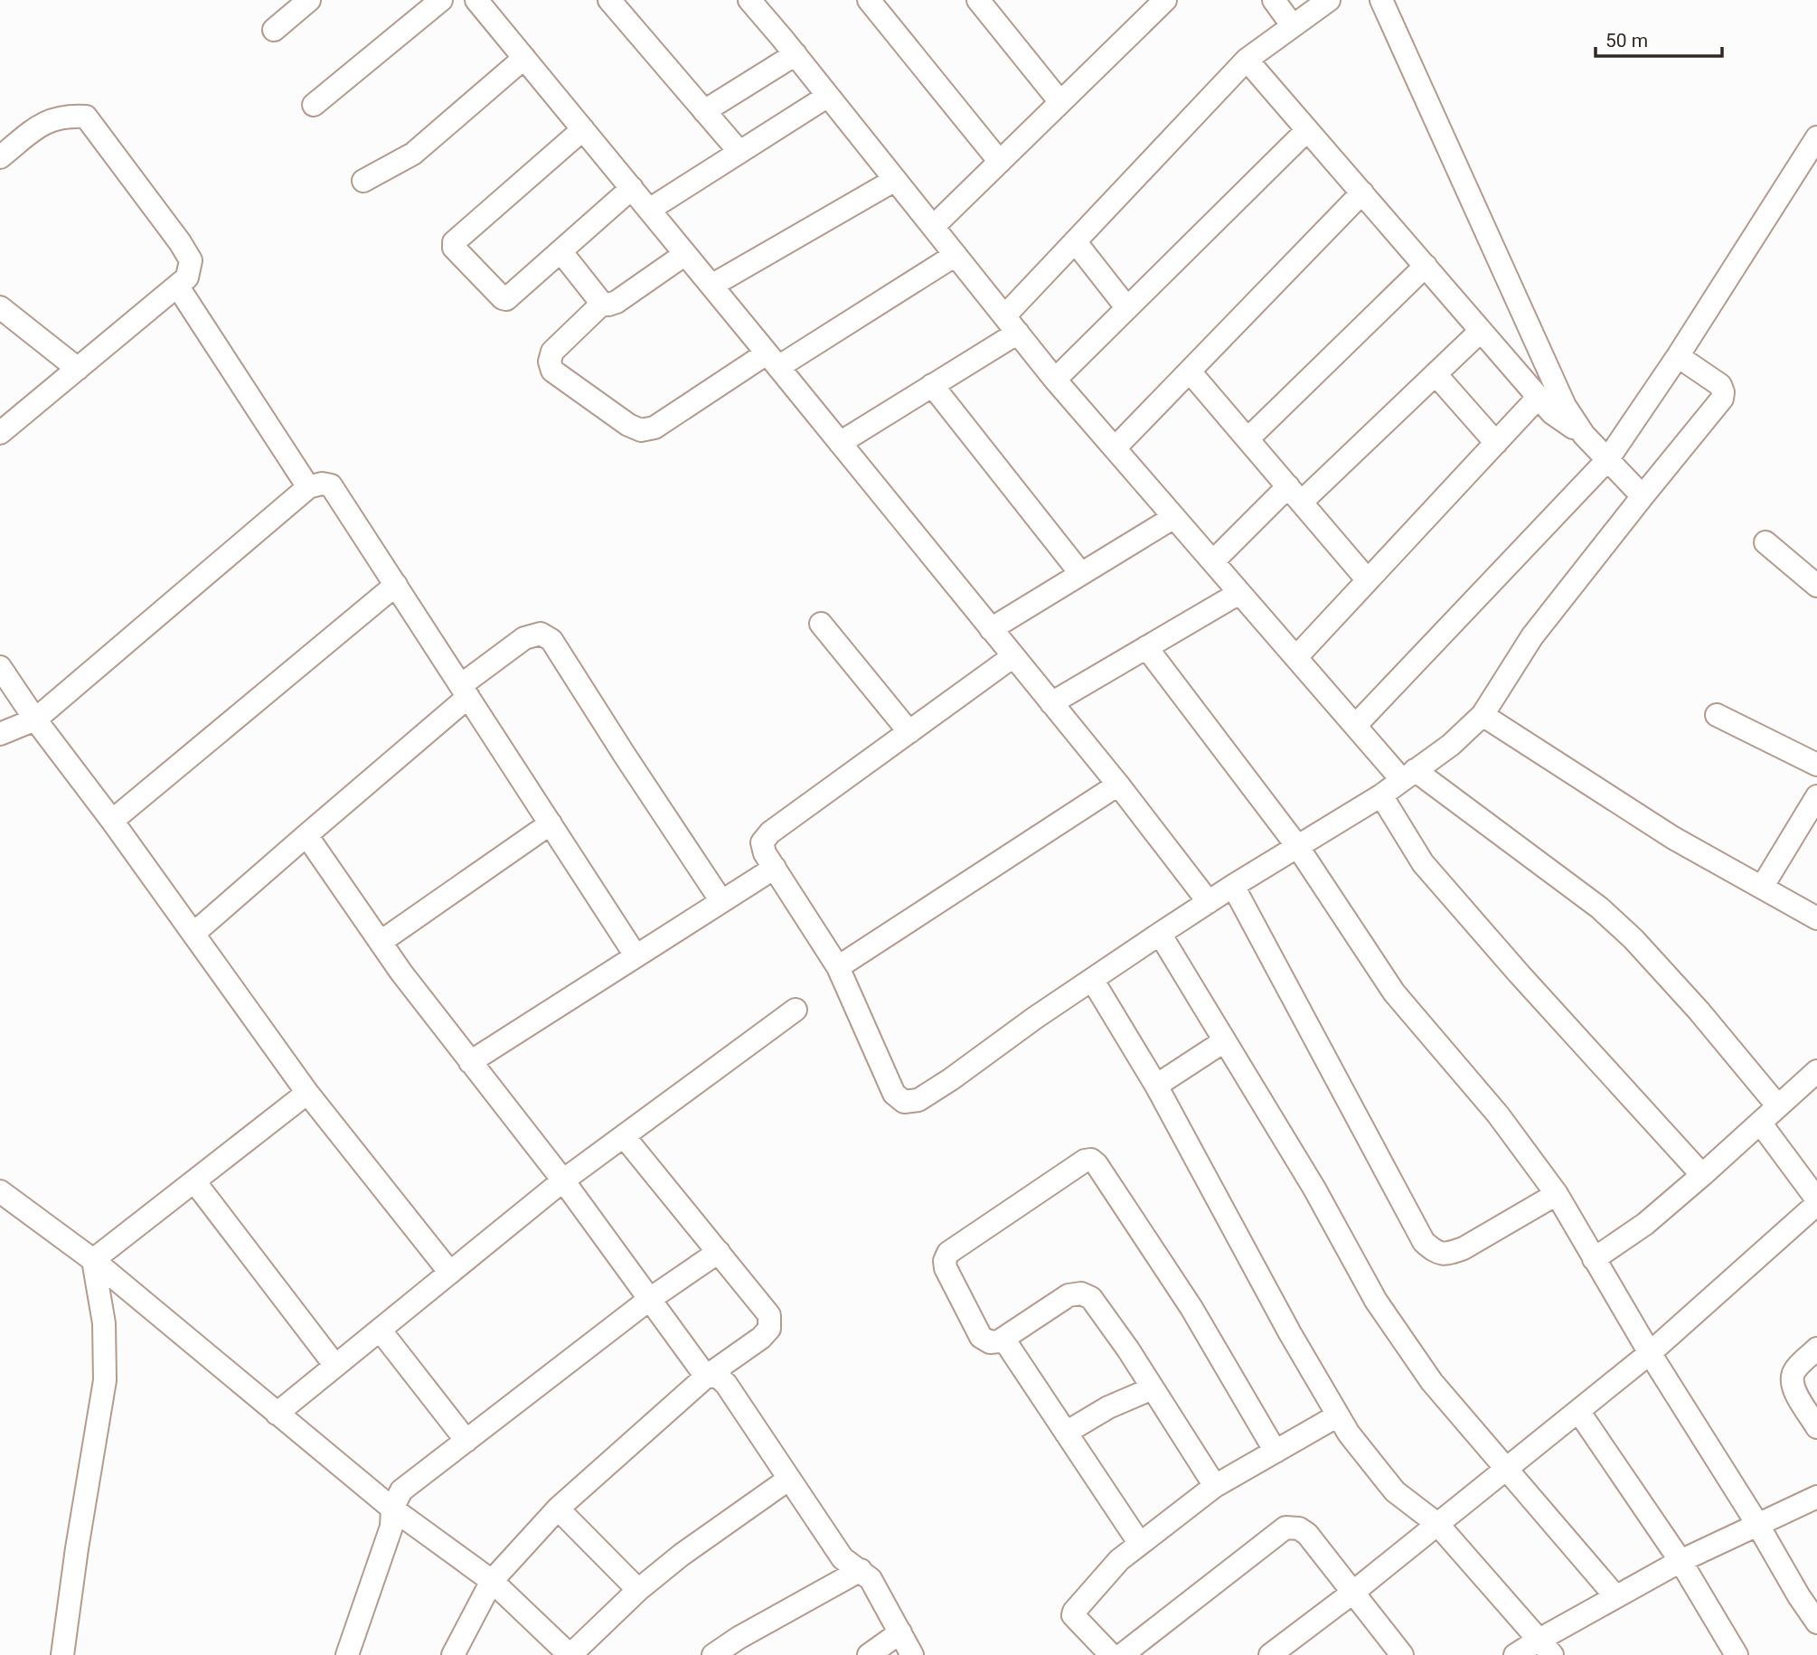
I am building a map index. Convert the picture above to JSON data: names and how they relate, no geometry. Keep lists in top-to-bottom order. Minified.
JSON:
{"scale_bar":"50 m"}
